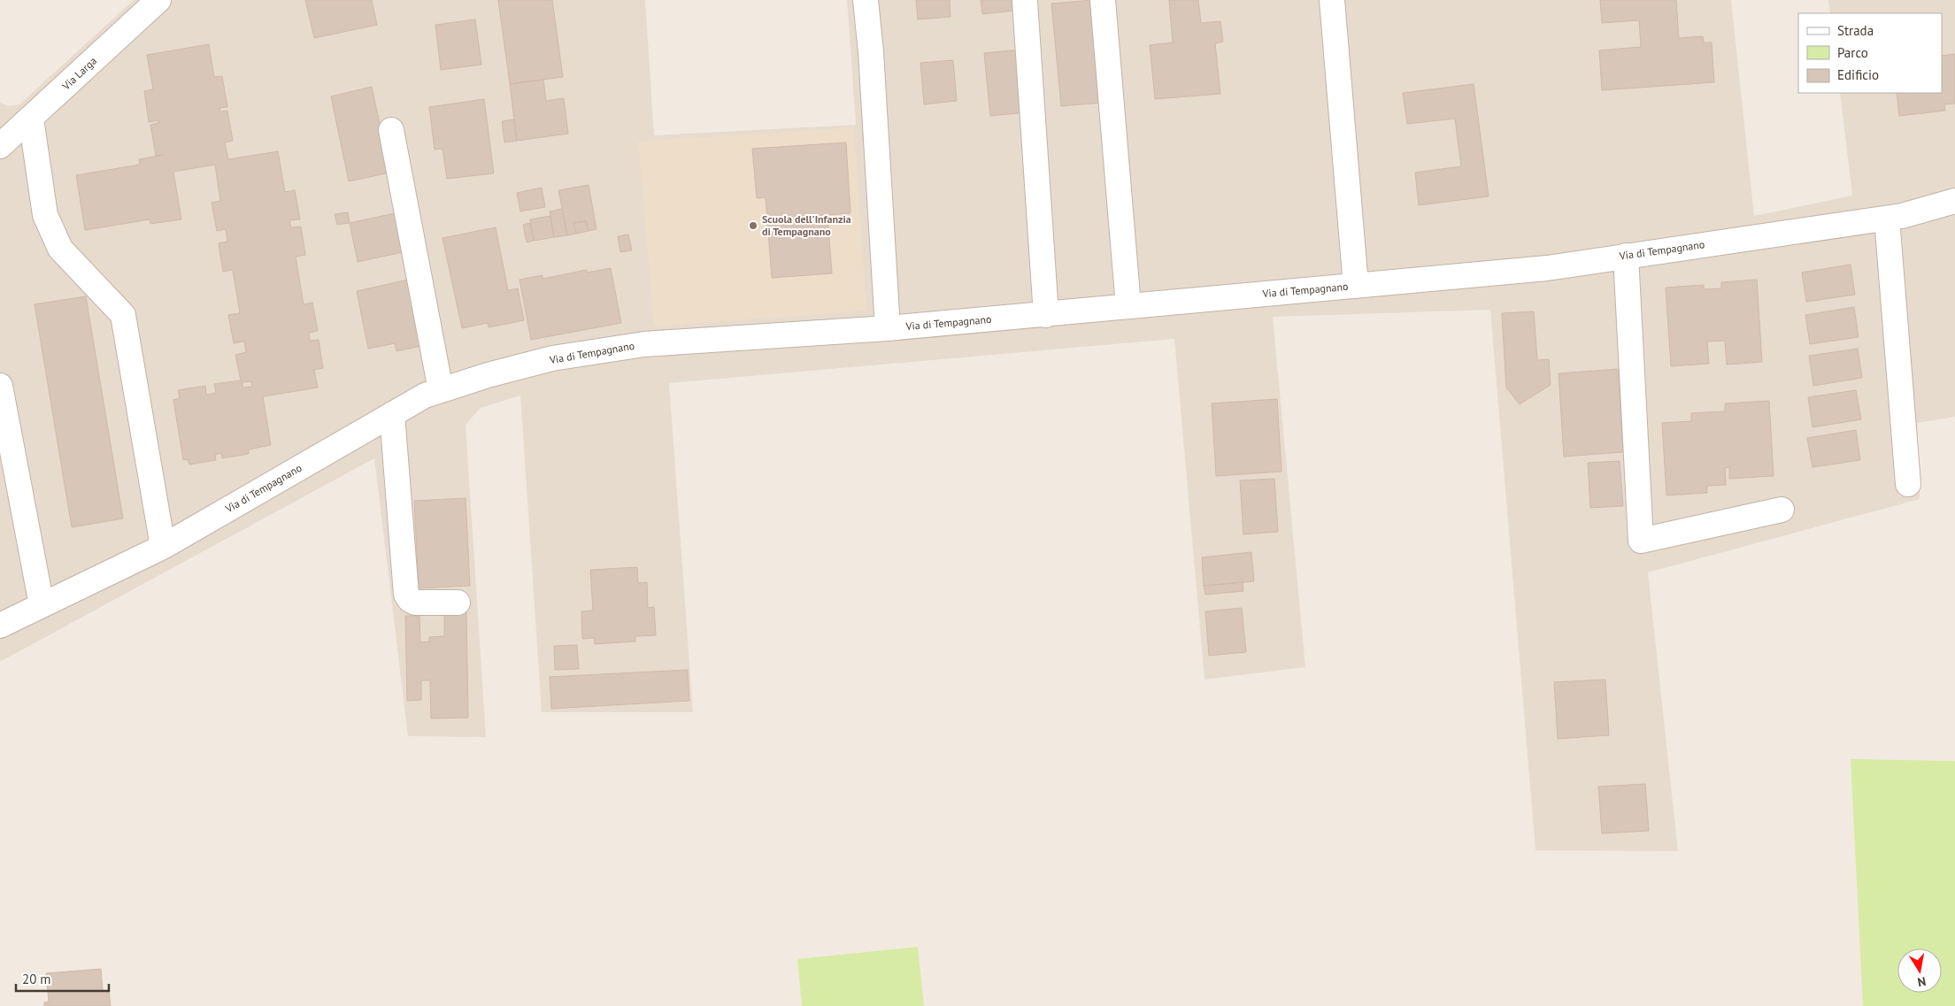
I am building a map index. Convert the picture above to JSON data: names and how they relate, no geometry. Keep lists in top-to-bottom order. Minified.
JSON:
{"streets":{"street":["Via Larga","Via di Tempagnano"]},"places":["Scuola dell'Infanzia di Tempagnano"],"legend":["Strada","Parco","Edificio"],"scale_bar":"20 m","north":"bottom"}
